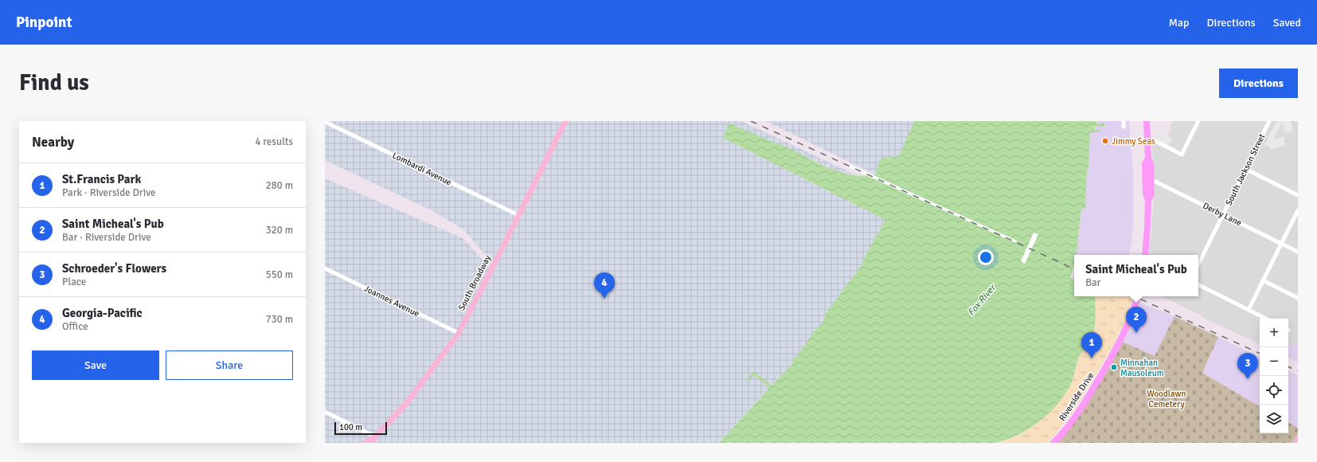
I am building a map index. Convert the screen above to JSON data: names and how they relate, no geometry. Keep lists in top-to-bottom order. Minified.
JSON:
{"streets":{"main road":["Riverside Drive"],"street":["Lombardi Avenue","South Jackson Street","Derby Lane","South Broadway","Joannes Avenue"]},"crossings":[["Lombardi Avenue","South Broadway"],["South Jackson Street","Derby Lane"],["South Broadway","Joannes Avenue"]],"water":["Fox River"],"parks":["Woodlawn Cemetery"],"places":["Jimmy Seas","Minnahan Mausoleum"],"scale_bar":"100 m","page":{"header":"Pinpoint","nav":["Map","Directions","Saved"],"buttons":["Directions",["Save","Share"]],"title":"Find us","heading":["Nearby","4 results"],"list":[{"mark":"1","name":"St.Francis Park","note":"Park · Riverside Drive","value":"280 m"},{"mark":"2","name":"Saint Micheal's Pub","note":"Bar · Riverside Drive","value":"320 m"},{"mark":"3","name":"Schroeder's Flowers","note":"Place","value":"550 m"},{"mark":"4","name":"Georgia-Pacific","note":"Office","value":"730 m"}],"popup":["Saint Micheal's Pub","Bar"],"pins":["4","2","1","3"],"map_buttons":["+","−"],"scale":"100 m"}}
